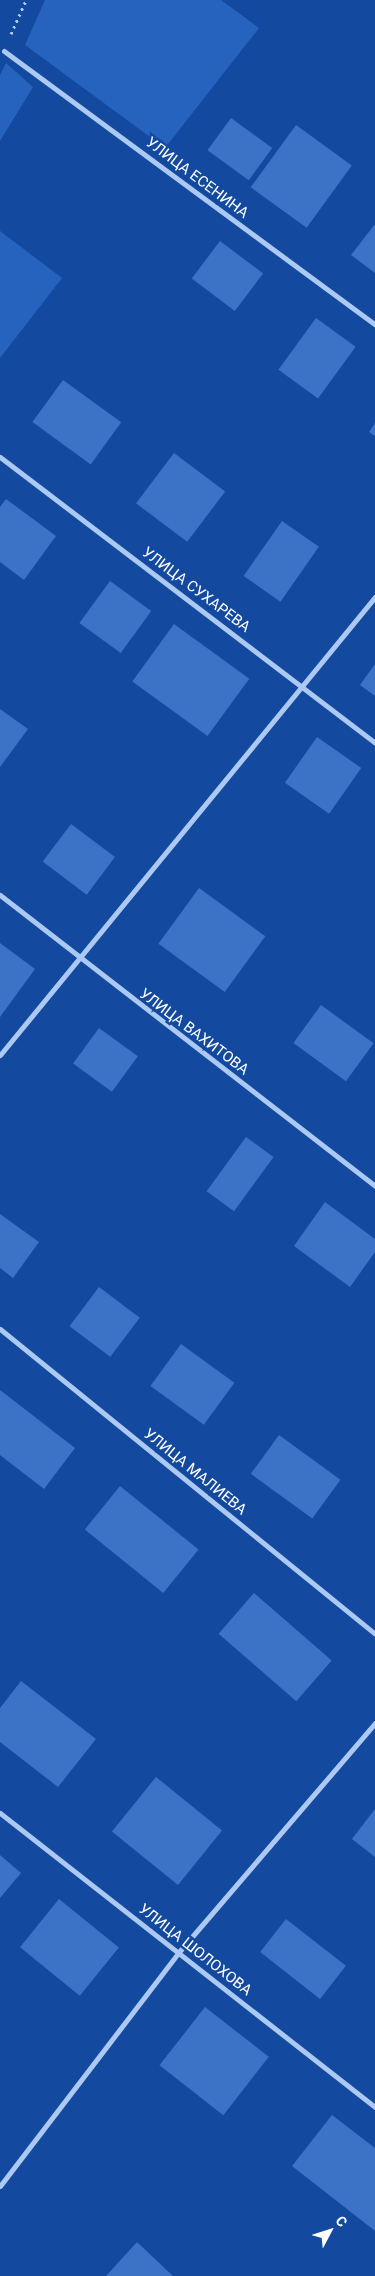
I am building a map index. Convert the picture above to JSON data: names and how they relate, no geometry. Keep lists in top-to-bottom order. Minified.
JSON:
{"streets":{"street":["УЛИЦА ЕСЕНИНА","УЛИЦА СУХАРЕВА","УЛИЦА ВАХИТОВА","УЛИЦА МАЛИЕВА","УЛИЦА ШОЛОХОВА"]},"north":"top right"}
